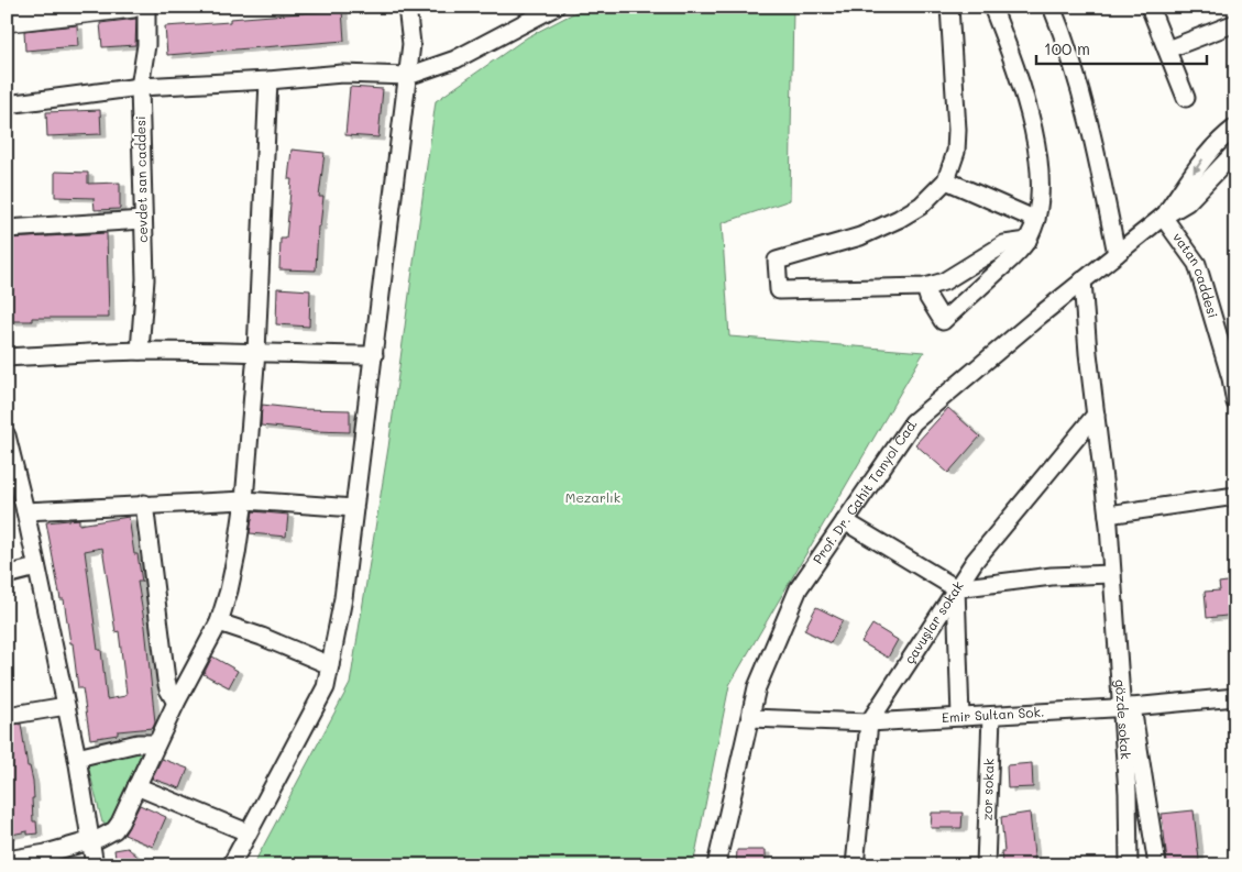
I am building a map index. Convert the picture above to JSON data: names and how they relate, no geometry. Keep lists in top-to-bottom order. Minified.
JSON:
{"streets":{"street":["cevdet san caddesi","vatan caddesi","Prof. Dr. Cahit Tanyol Cad.","çavuşlar sokak","Emir Sultan Sok.","gözde sokak","zor sokak"]},"crossings":[["vatan caddesi","Prof. Dr. Cahit Tanyol Cad."],["Prof. Dr. Cahit Tanyol Cad.","Emir Sultan Sok."],["Prof. Dr. Cahit Tanyol Cad.","gözde sokak"],["çavuşlar sokak","Emir Sultan Sok."],["çavuşlar sokak","gözde sokak"],["Emir Sultan Sok.","gözde sokak"],["Emir Sultan Sok.","zor sokak"]],"parks":["Mezarlık"],"scale_bar":"100 m"}
